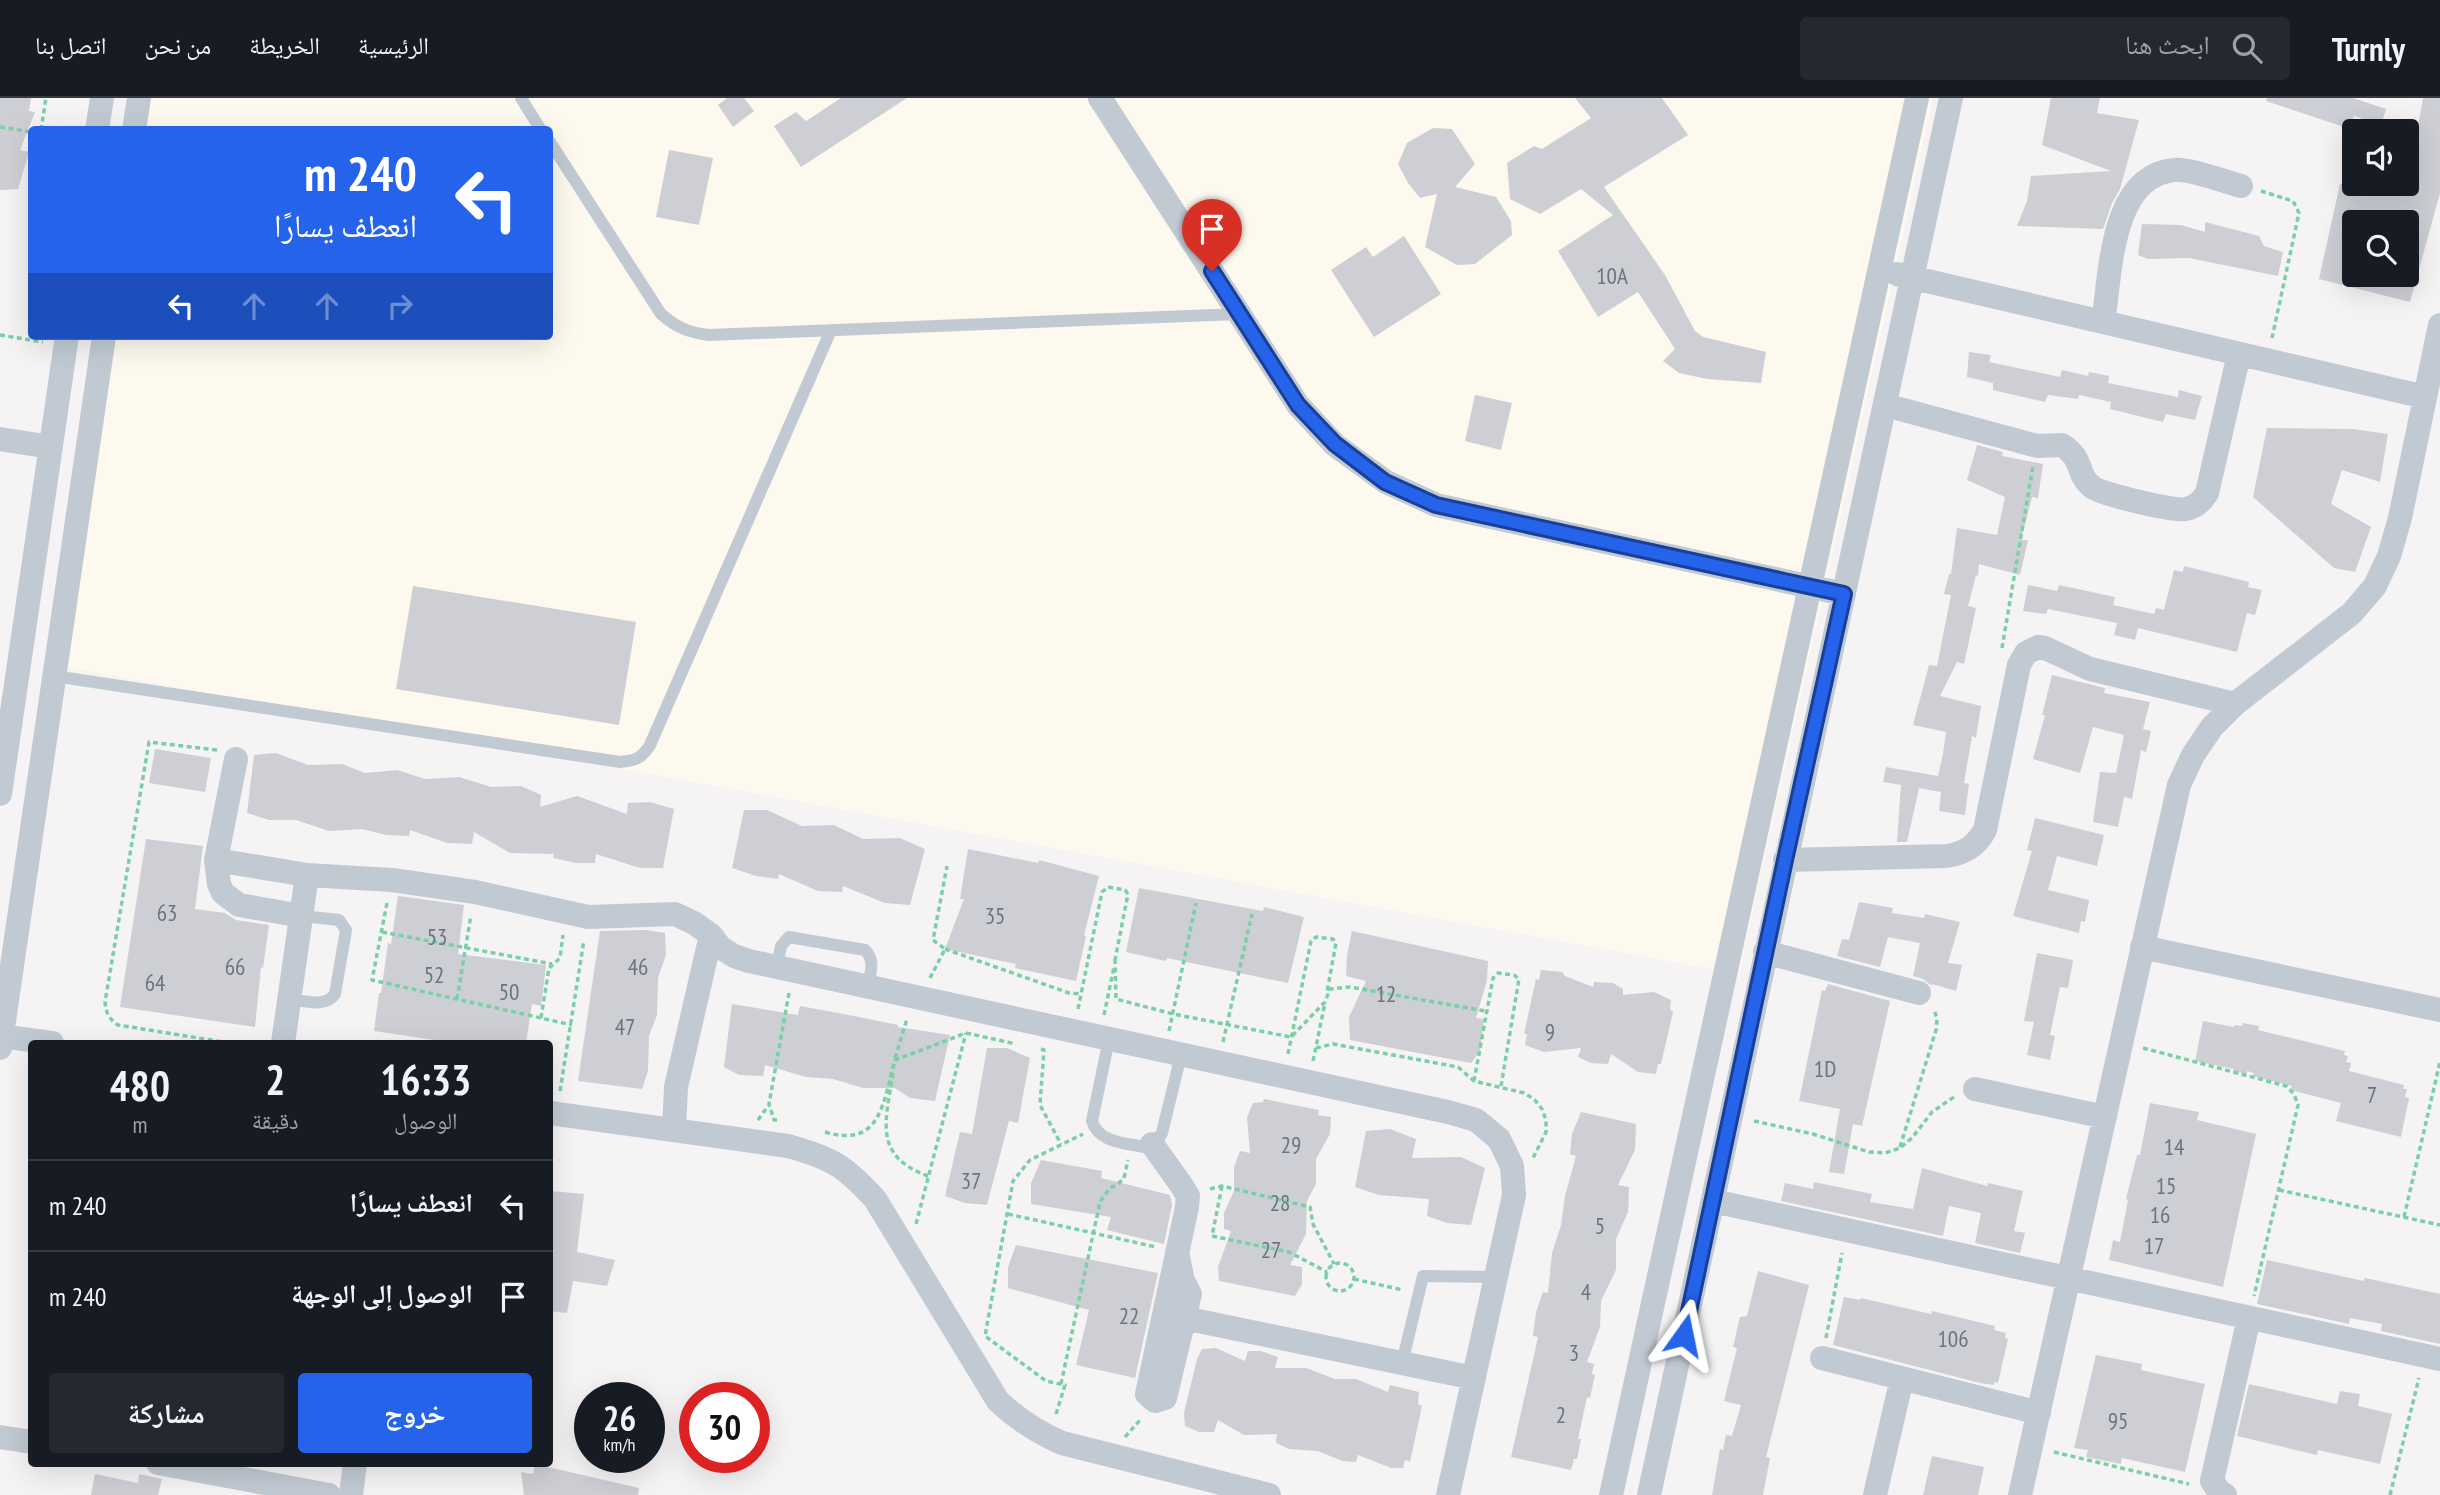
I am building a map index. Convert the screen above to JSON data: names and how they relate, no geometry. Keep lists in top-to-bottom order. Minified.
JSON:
{"house_numbers":["10A","63","35","53","66","46","52","64","50","12","47","9","1D","7","29","14","37","15","28","16","5","17","27","4","22","106","3","2","95"],"page":{"header":"Turnly","search":"ابحث هنا","nav":["الرئيسية","الخريطة","من نحن","اتصل بنا"],"turn":["240 m","انعطف يسارًا"],"eta":["16:33","الوصول","2","دقيقة","480","m"],"list":[{"name":"انعطف يسارًا","value":"240 m"},{"name":"الوصول إلى الوجهة","value":"240 m"}],"buttons":["خروج","مشاركة"],"speed":"26 km/h","limit":"30"}}
